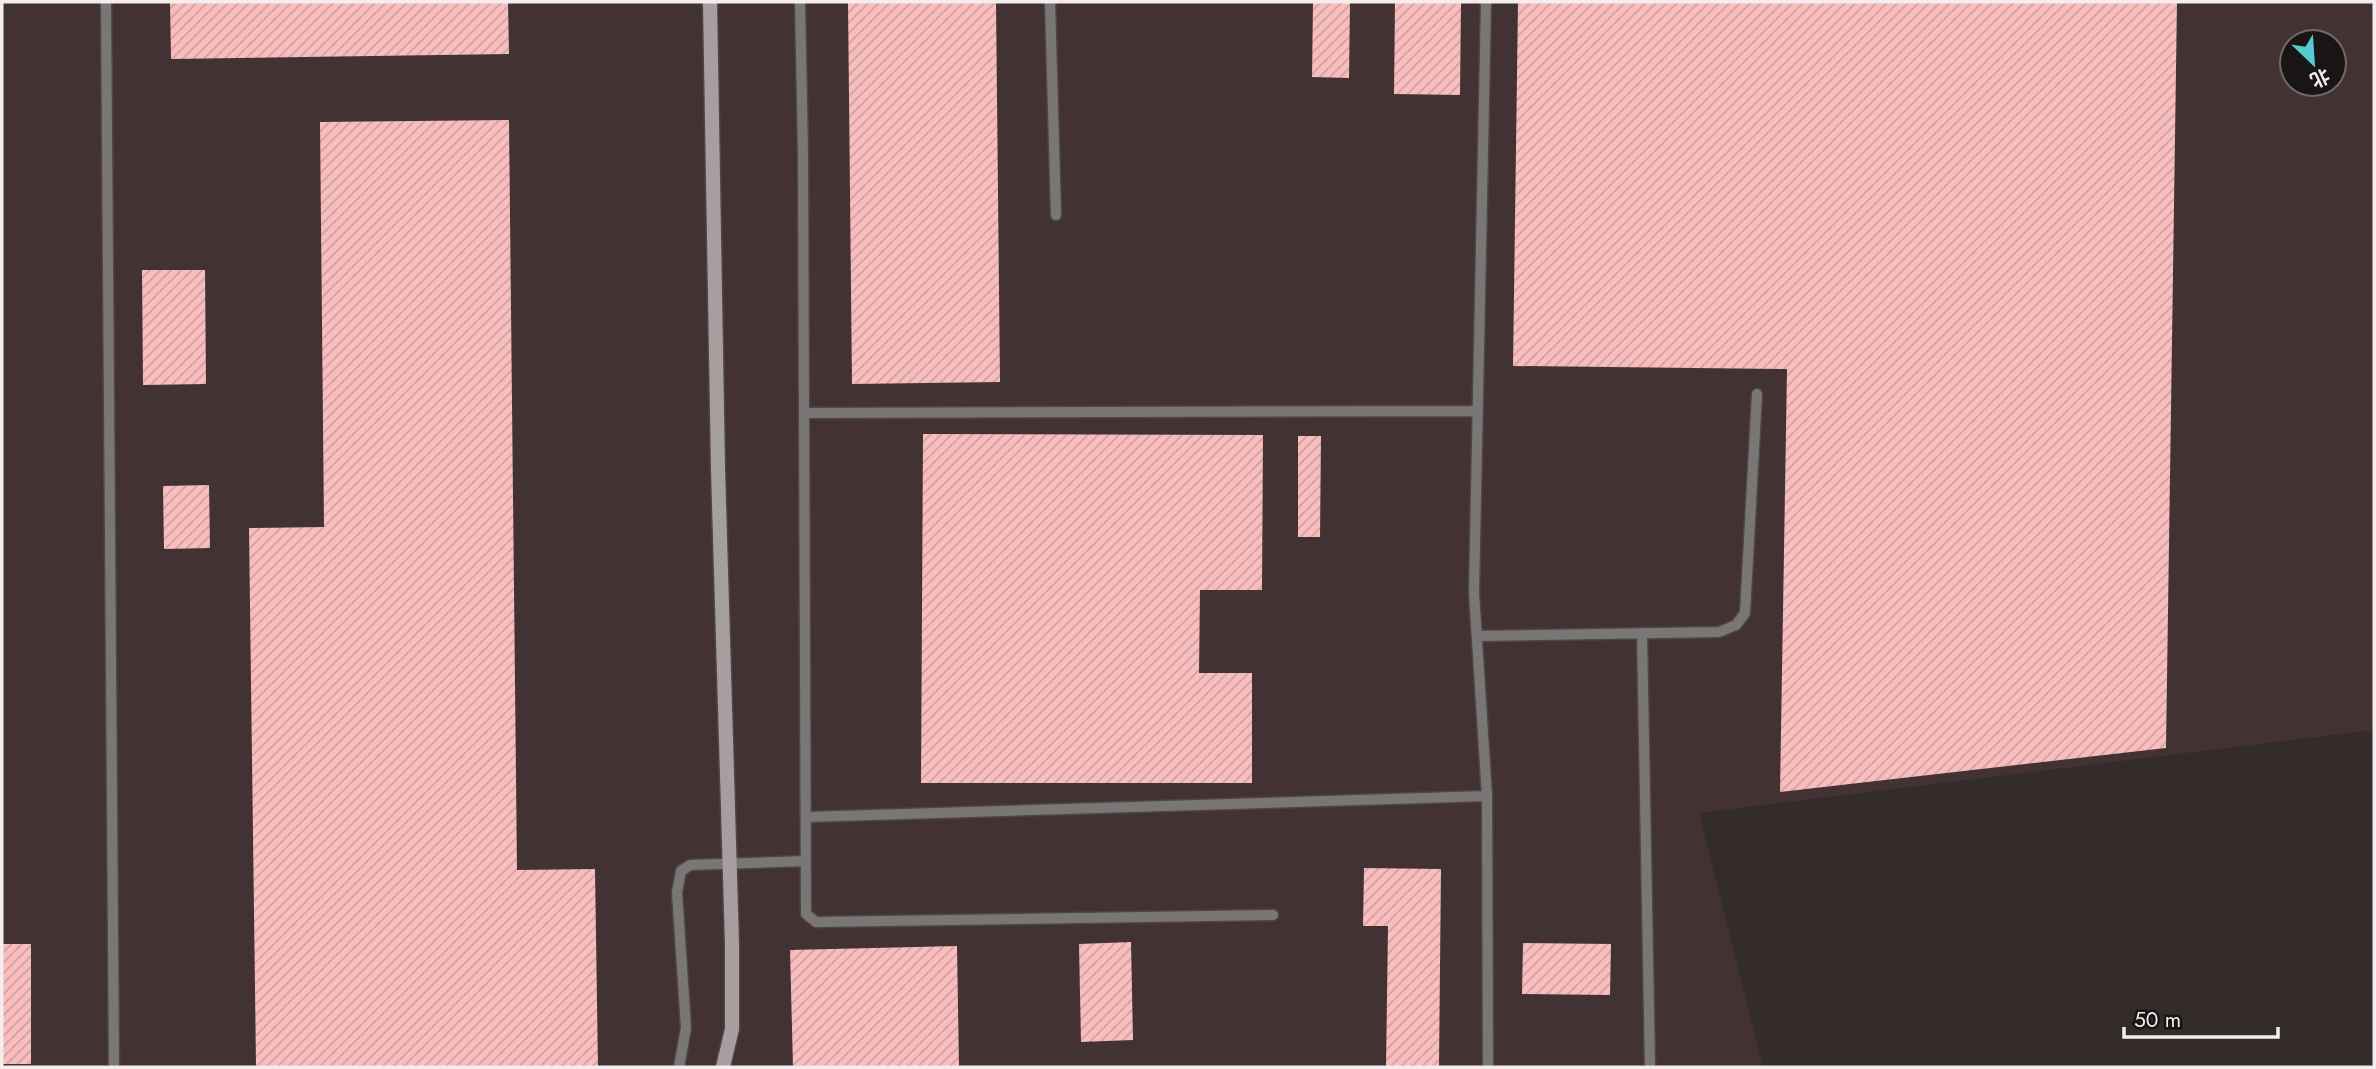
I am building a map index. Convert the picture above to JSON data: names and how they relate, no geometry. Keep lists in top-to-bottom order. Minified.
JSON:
{"scale_bar":"50 m","north":"bottom right"}
